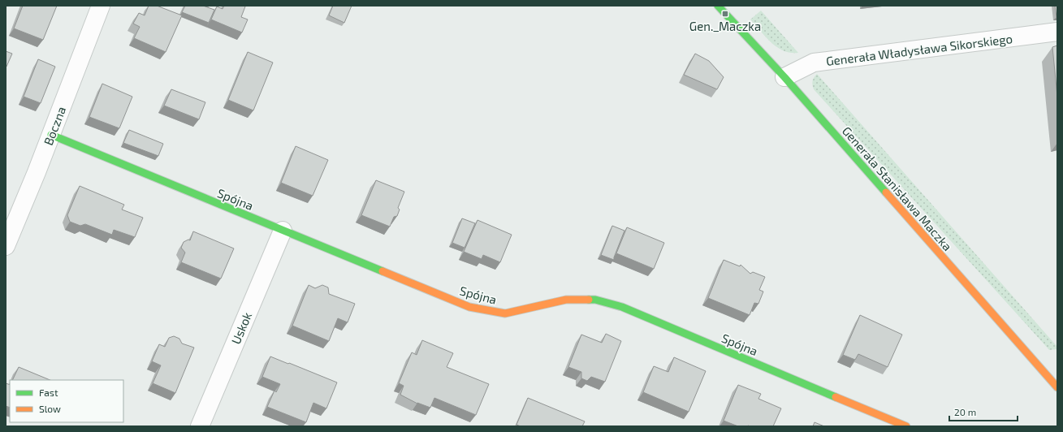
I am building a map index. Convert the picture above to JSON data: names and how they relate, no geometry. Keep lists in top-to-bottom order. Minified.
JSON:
{"streets":{"street":["Generała Władysława Sikorskiego","Boczna","Generała Stanisława Maczka","Spójna","Uskok"]},"crossings":[["Generała Władysława Sikorskiego","Generała Stanisława Maczka"],["Boczna","Spójna"],["Spójna","Uskok"]],"places":{"transit":["Gen._Maczka"]},"legend":["Fast","Slow"],"scale_bar":"20 m"}
